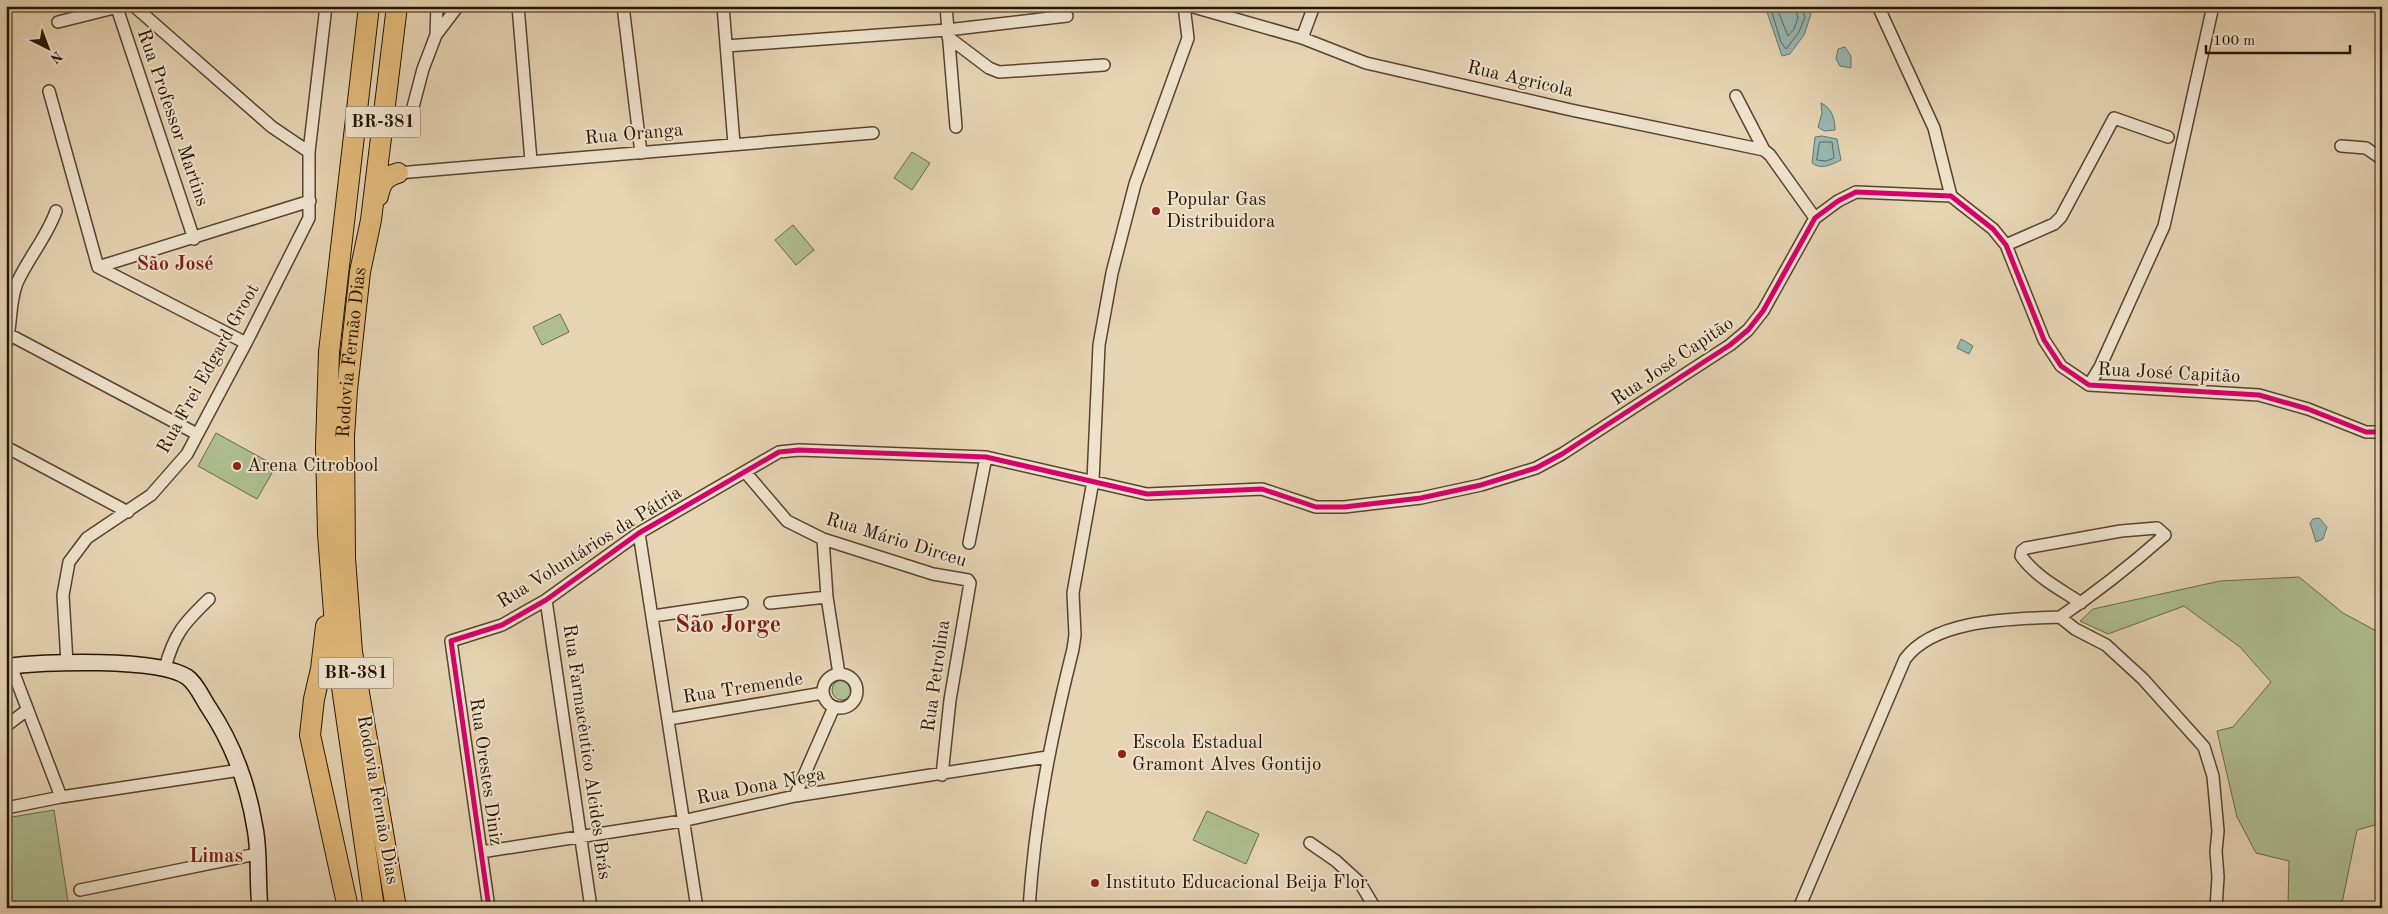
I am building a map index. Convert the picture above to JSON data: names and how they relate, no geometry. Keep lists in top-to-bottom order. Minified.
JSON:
{"streets":{"highway":["BR-381","Rodovia Fernão Dias"],"street":["Rua Agricola","Rua Professor Martins","Rua Oranga","Rua José Capitão","Rua Frei Edgard Groot","Rua Mário Dirceu","Rua Voluntários da Pátria","Rua Petrolina","Rua Tremende","Rua Farmacêutico Alcides Brás","Rua Orestes Diniz","Rua Dona Nega"]},"crossings":[["Rua José Capitão","Rua Voluntários da Pátria"],["Rua Mário Dirceu","Rua Voluntários da Pátria"],["Rua Mário Dirceu","Rua Petrolina"],["Rua Voluntários da Pátria","Rua Farmacêutico Alcides Brás"],["Rua Voluntários da Pátria","Rua Orestes Diniz"],["Rua Petrolina","Rua Dona Nega"],["Rua Farmacêutico Alcides Brás","Rua Dona Nega"],["Rua Orestes Diniz","Rua Dona Nega"]],"districts":["São José","São Jorge","Limas"],"places":["Popular Gas Distribuidora","Arena Citrobool","Escola Estadual Gramont Alves Gontijo","Instituto Educacional Beija Flor"],"scale_bar":"100 m","north":"bottom right"}
